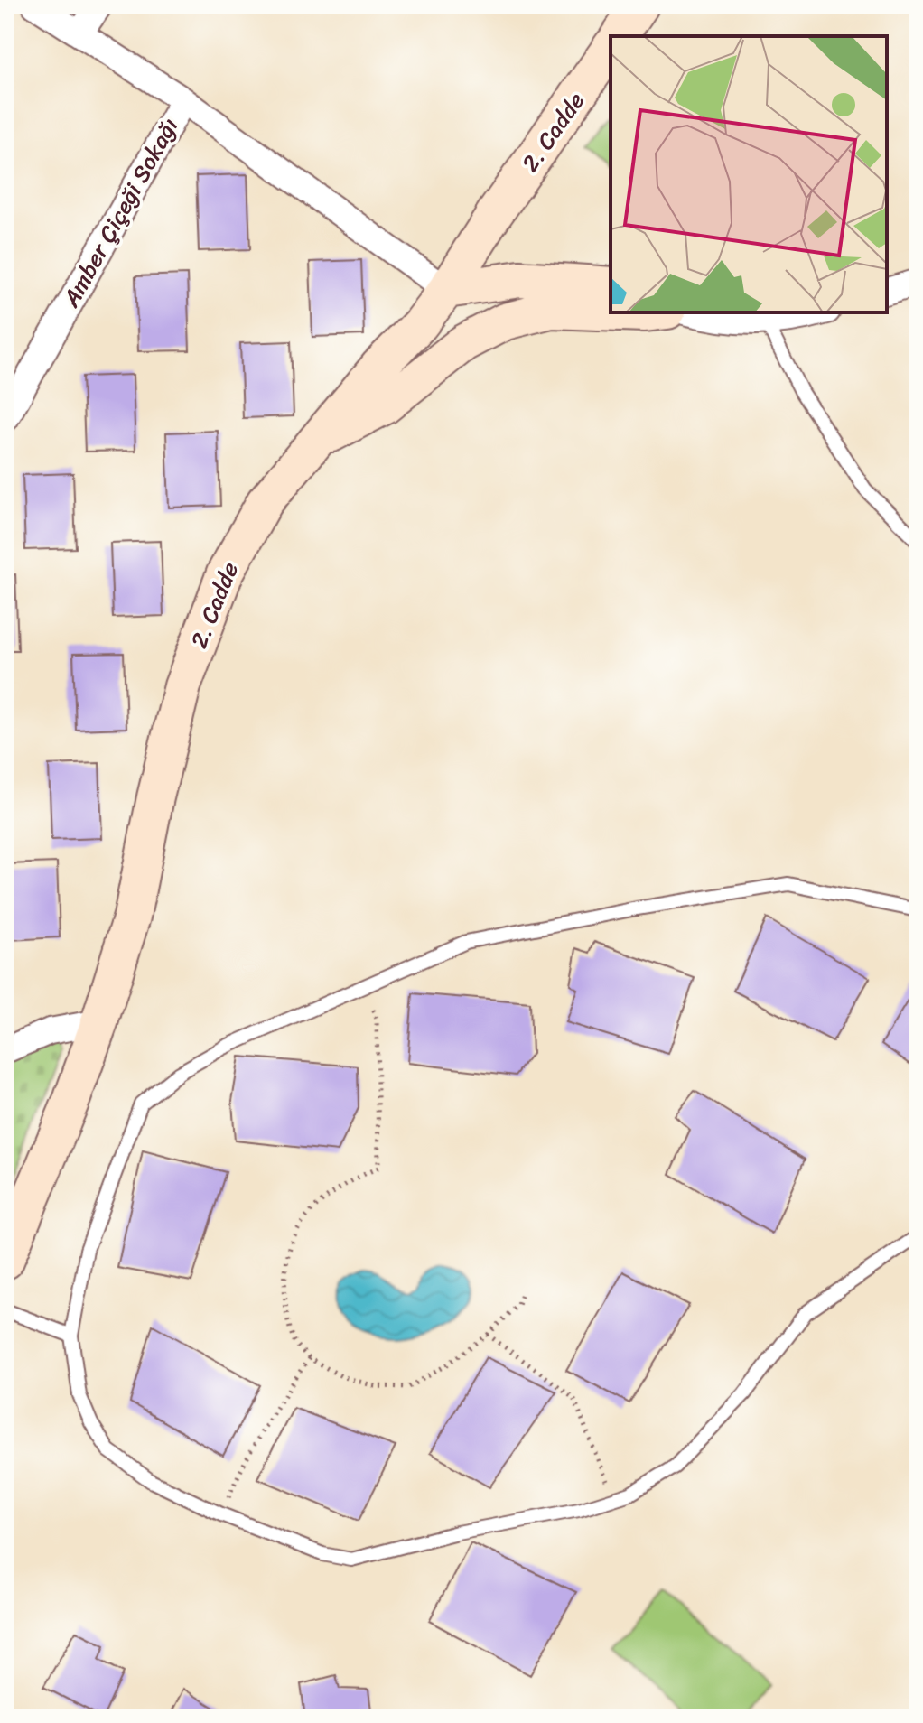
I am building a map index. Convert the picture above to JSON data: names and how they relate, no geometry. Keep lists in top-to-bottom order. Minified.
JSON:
{"streets":{"street":["2. Cadde","Amber Çiçeği Sokağı"]},"crossings":[["2. Cadde","Amber Çiçeği Sokağı"]]}
